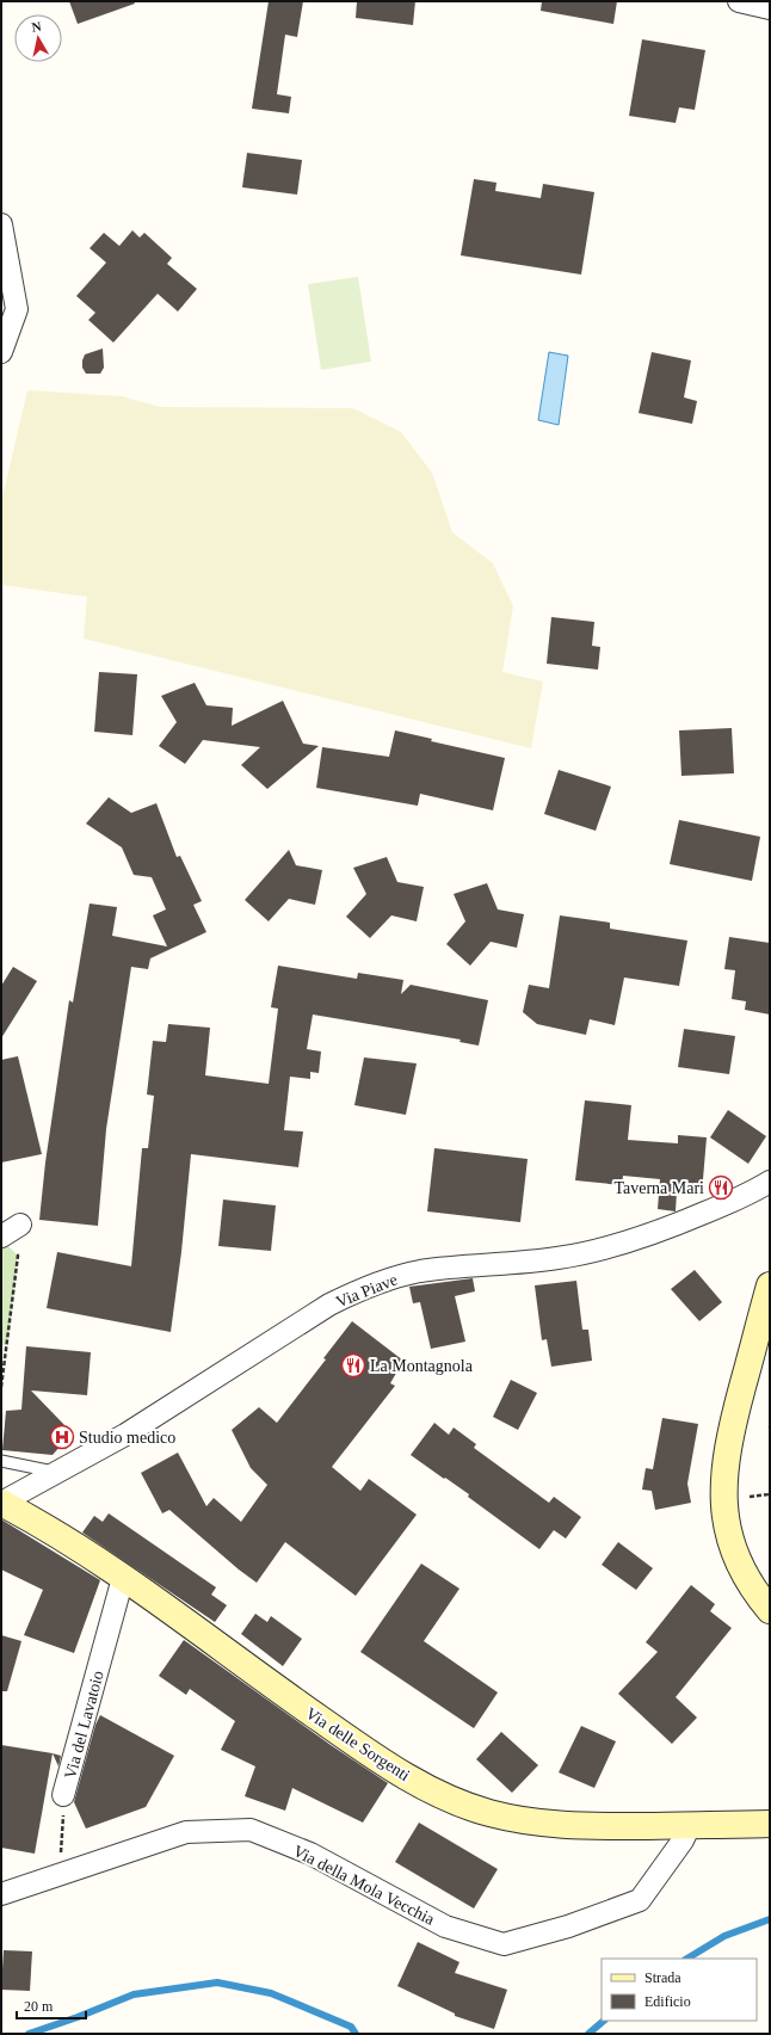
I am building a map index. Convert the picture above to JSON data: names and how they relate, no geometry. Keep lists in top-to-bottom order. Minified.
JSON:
{"streets":{"main road":["Via delle Sorgenti"],"street":["Via Piave","Via del Lavatoio","Via della Mola Vecchia"]},"crossings":[["Via Piave","Via delle Sorgenti"],["Via del Lavatoio","Via delle Sorgenti"],["Via del Lavatoio","Via della Mola Vecchia"],["Via delle Sorgenti","Via della Mola Vecchia"]],"places":{"restaurant":["Taverna Mari","La Montagnola"],"hospital":["Studio medico"]},"legend":["Strada","Edificio"],"scale_bar":"20 m","north":"top"}
